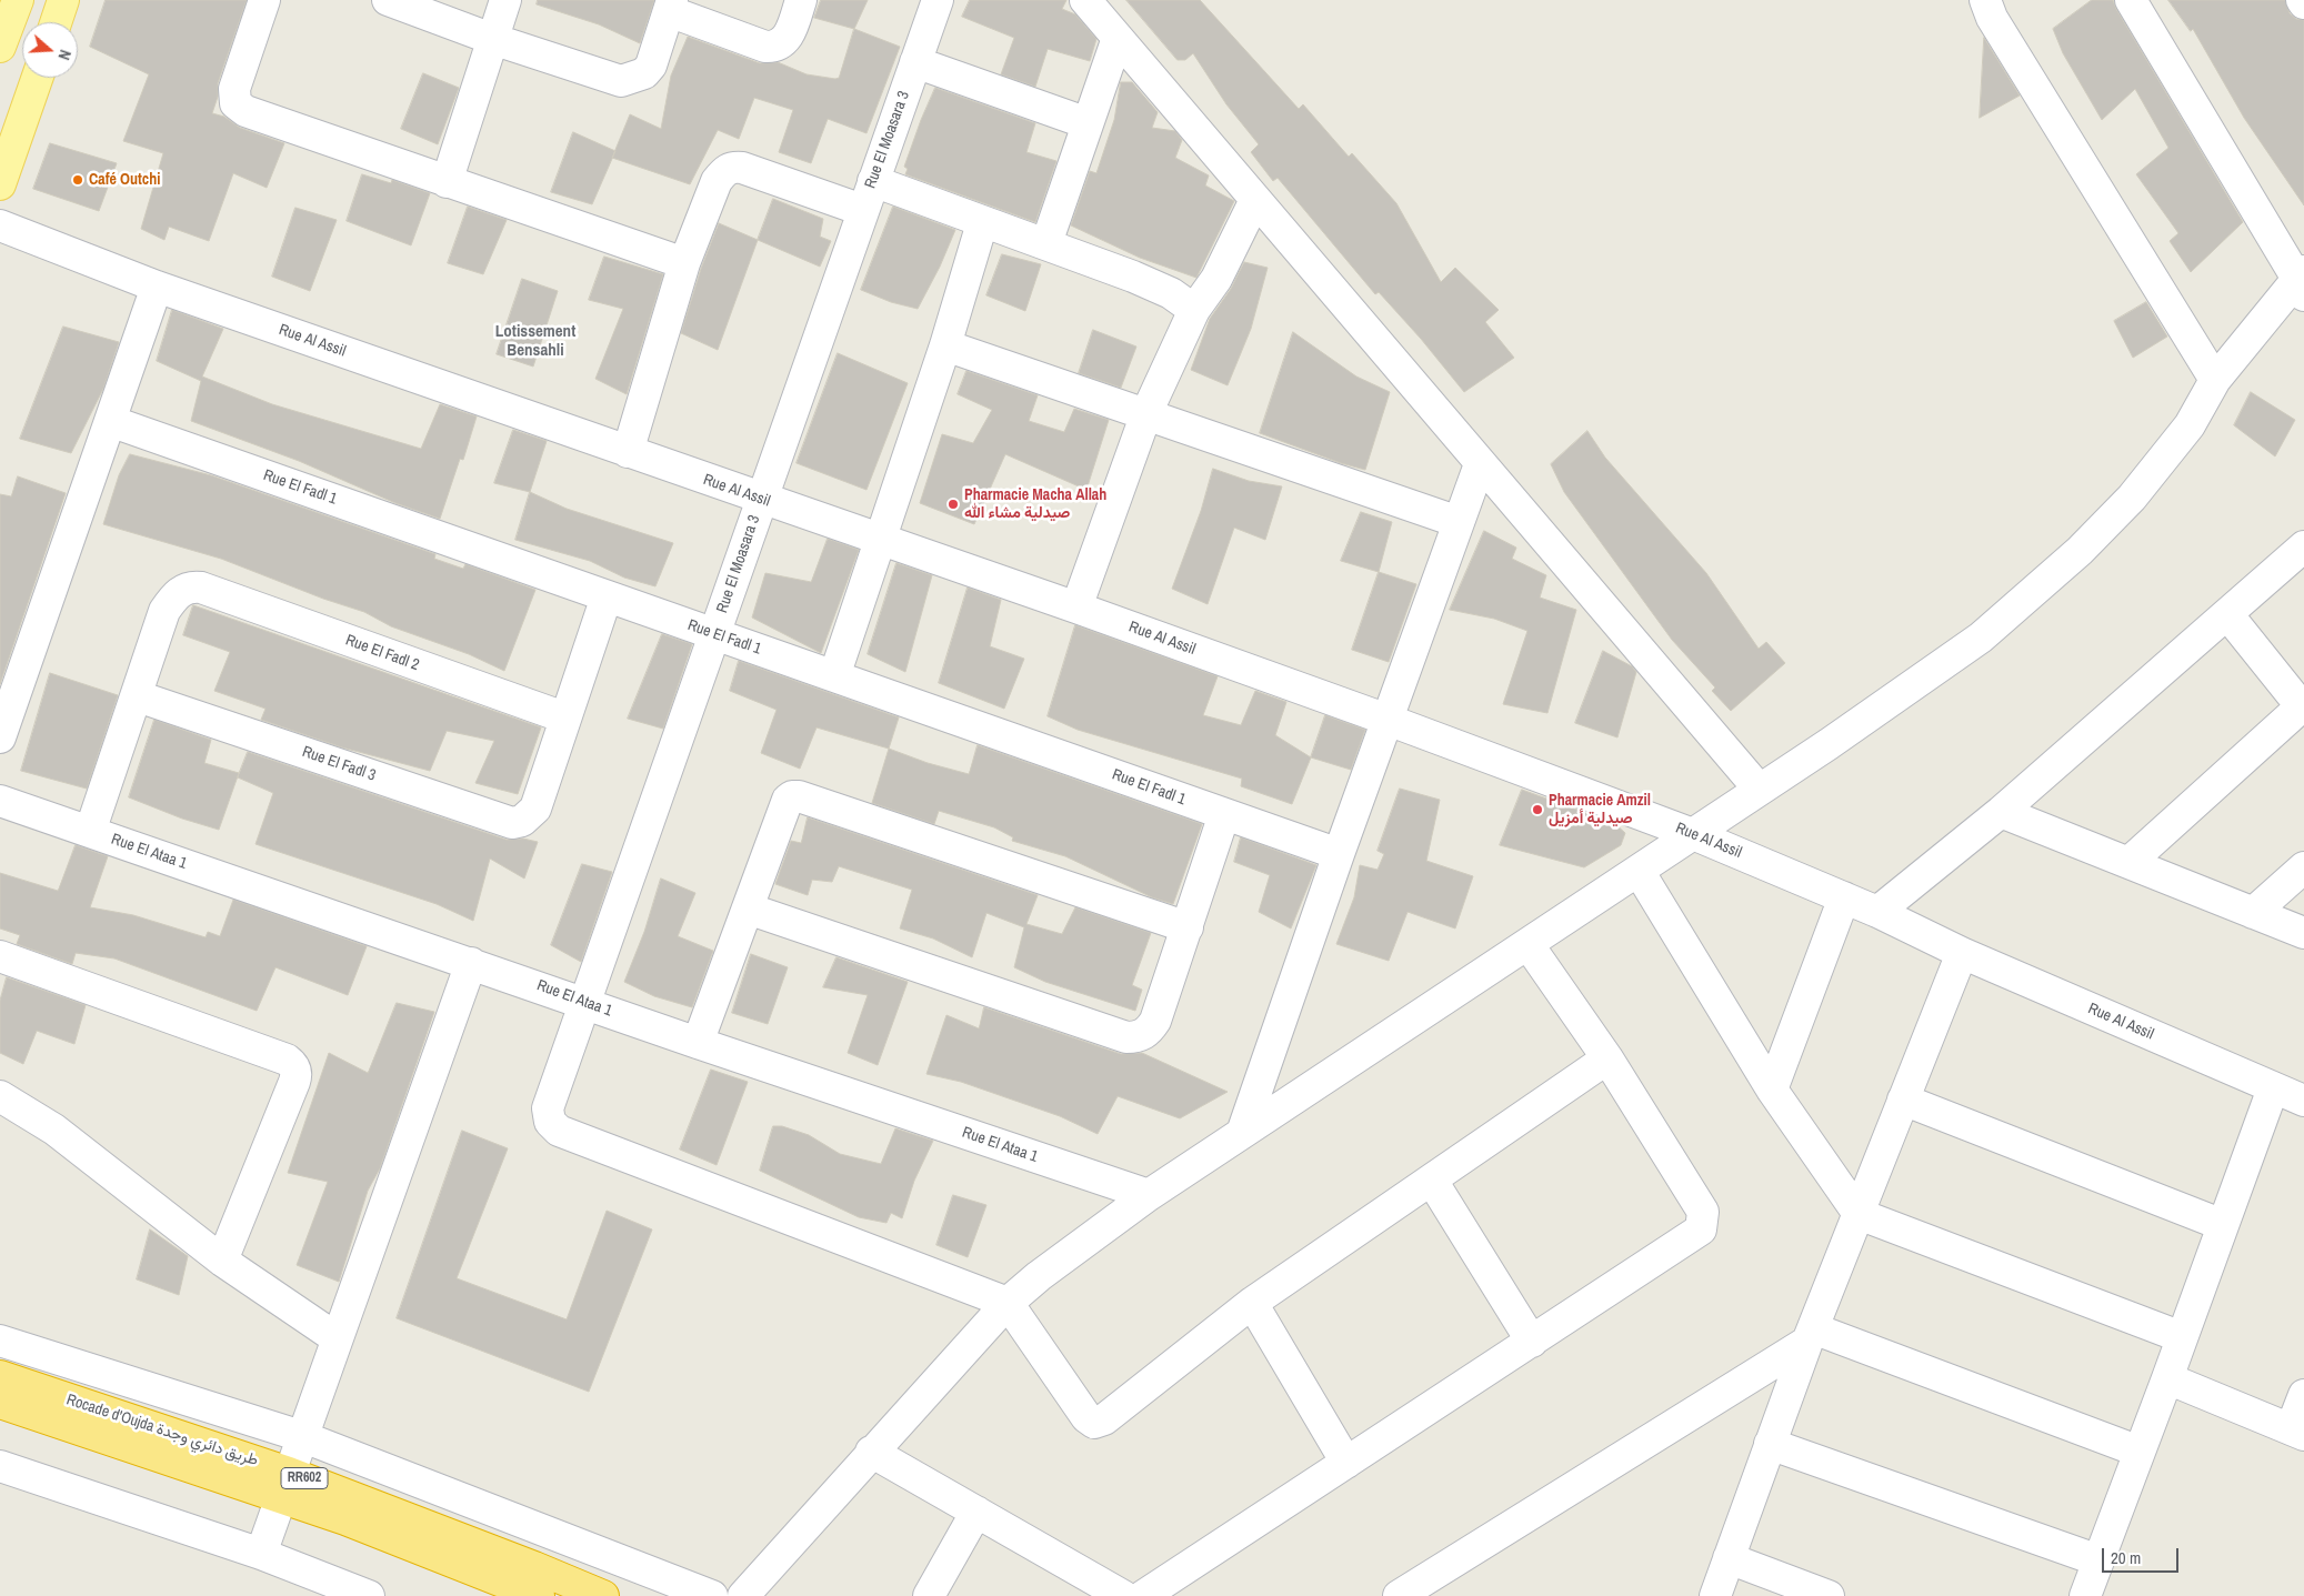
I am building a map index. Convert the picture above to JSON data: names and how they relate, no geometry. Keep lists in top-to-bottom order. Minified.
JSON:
{"streets":{"highway":["Rocade d'Oujda طريق دائري وجدة","RR602"],"street":["Rue El Moasara 3","Rue Al Assil","Rue El Fadl 1","Rue El Fadl 2","Rue El Fadl 3","Rue El Ataa 1"]},"crossings":[["Rue El Moasara 3","Rue Al Assil"],["Rue El Moasara 3","Rue El Fadl 1"],["Rue El Moasara 3","Rue El Ataa 1"],["Rue El Fadl 2","Rue El Fadl 3"]],"districts":["Lotissement Bensahli"],"places":["Café Outchi","Pharmacie Macha Allah صيدلية مشاء الله","Pharmacie Amzil صيدلية أمزيل"],"scale_bar":"20 m","north":"right"}
